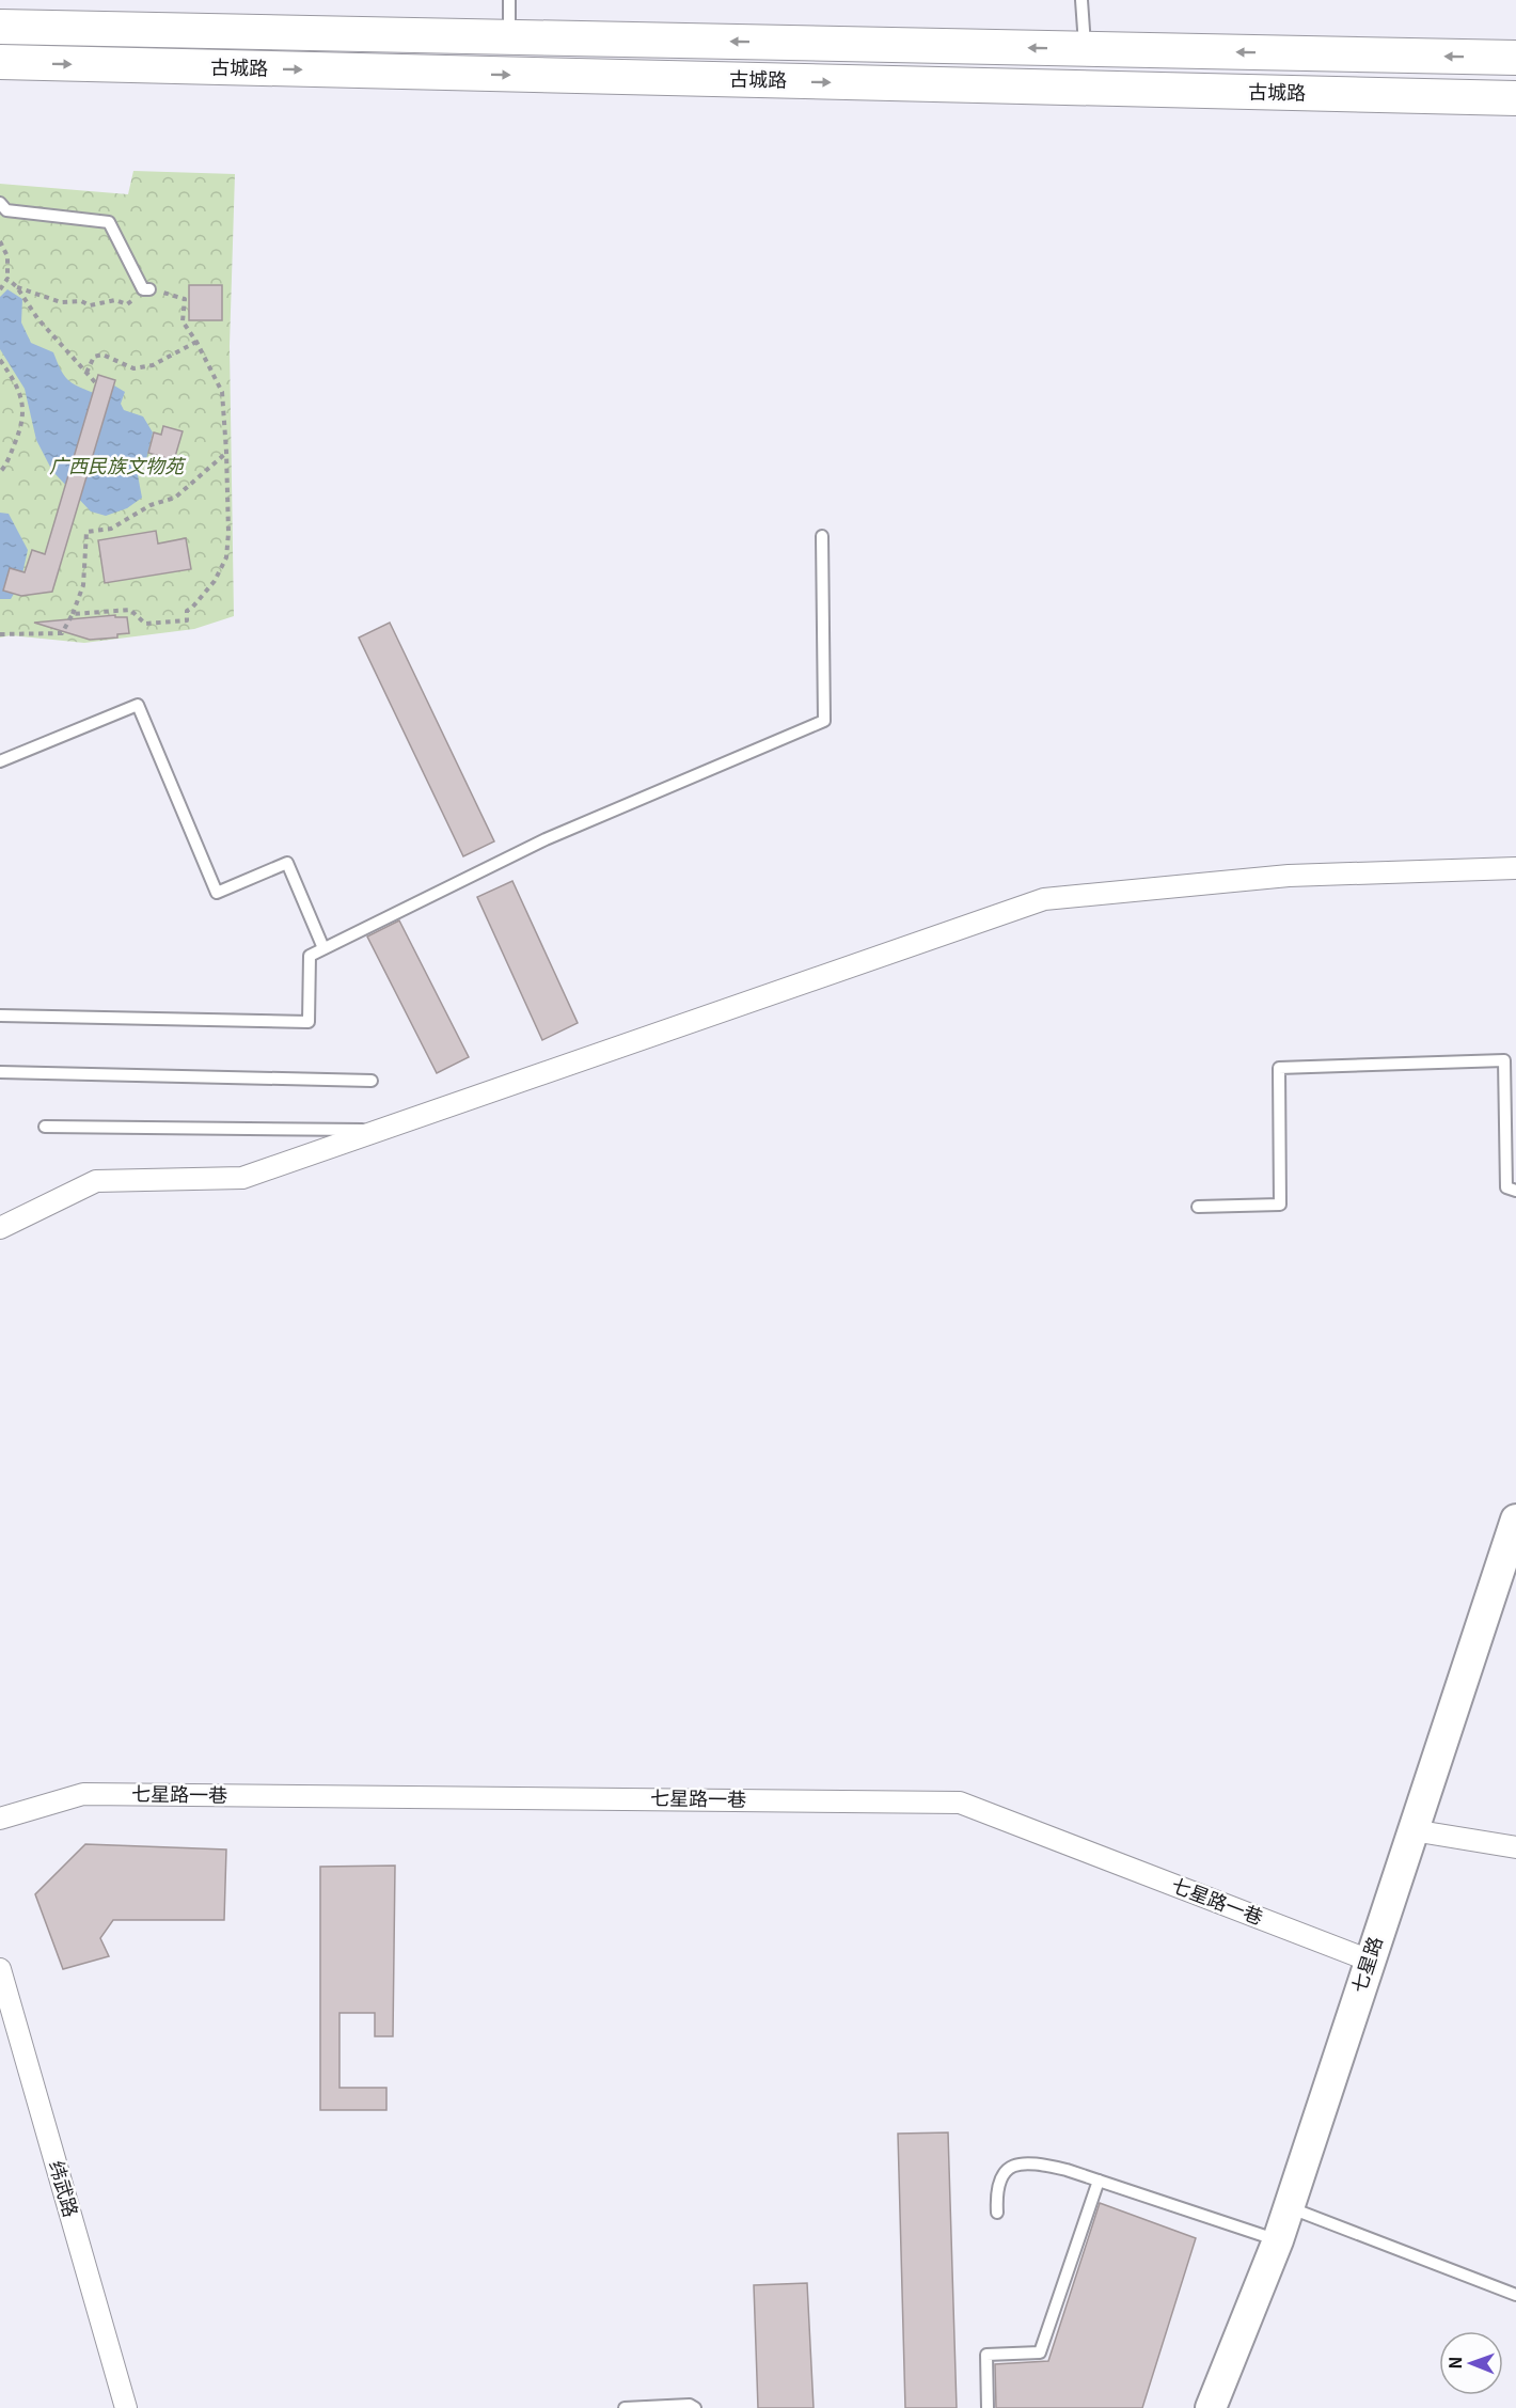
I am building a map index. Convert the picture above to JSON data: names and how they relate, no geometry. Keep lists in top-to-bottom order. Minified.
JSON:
{"streets":{"main road":["古城路","七星路"],"street":["七星路一巷","纬武路"]},"crossings":[["七星路一巷","七星路"]],"parks":["广西民族文物苑"],"north":"left"}
